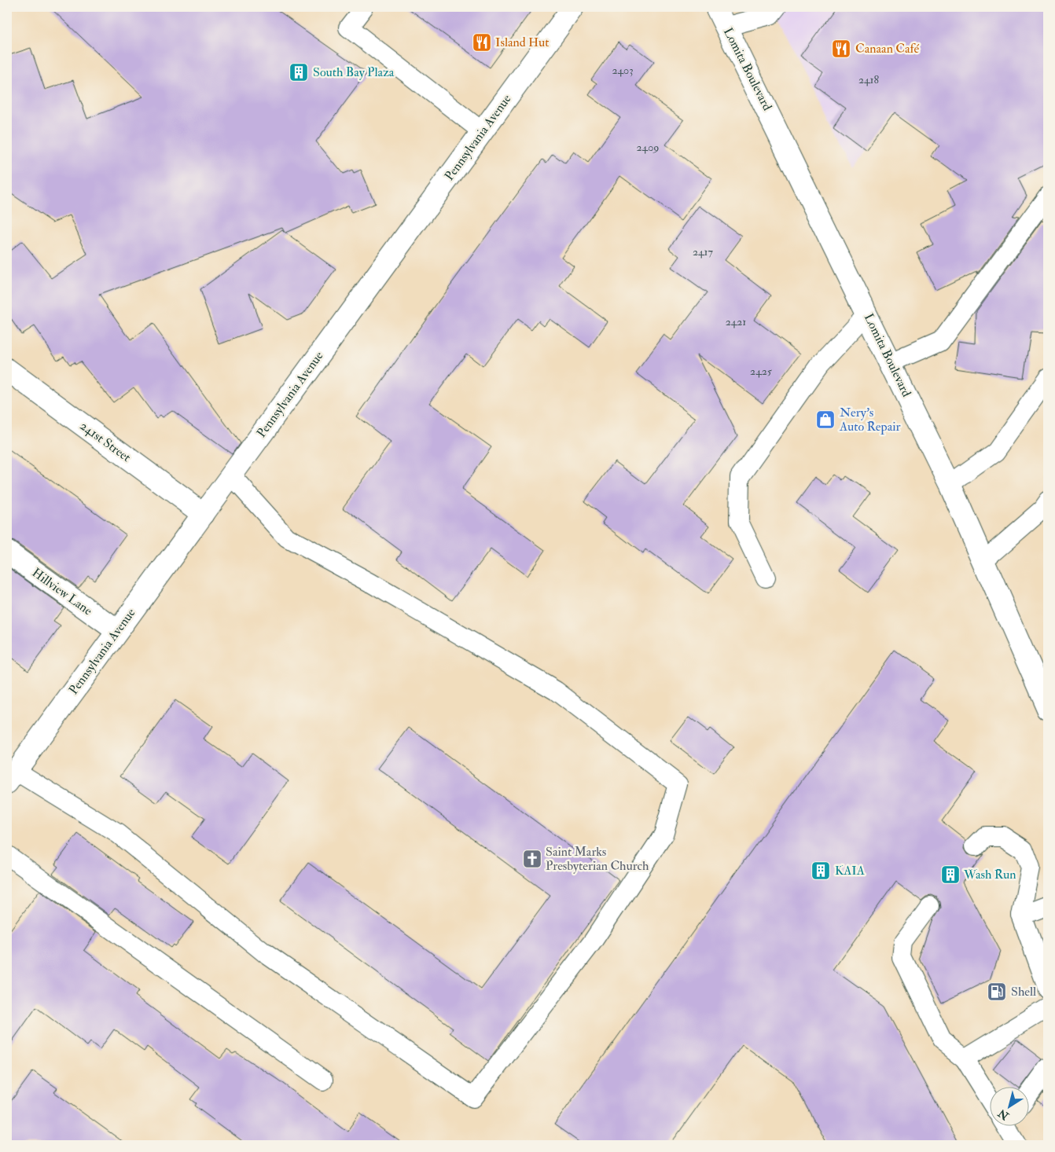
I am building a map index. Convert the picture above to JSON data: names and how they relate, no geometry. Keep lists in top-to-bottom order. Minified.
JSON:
{"streets":{"street":["Lomita Boulevard","Pennsylvania Avenue","241st Street","Hillview Lane"]},"crossings":[["Pennsylvania Avenue","241st Street"],["Pennsylvania Avenue","Hillview Lane"]],"places":{"restaurant":["Island Hut","Canaan Café"],"building":["South Bay Plaza","KAIA","Wash Run"],"shop":["Nery's Auto Repair"],"church":["Saint Marks Presbyterian Church"],"fuel station":["Shell"]},"house_numbers":["2403","2418","2409","2417","2421","2425"],"north":"bottom left"}
